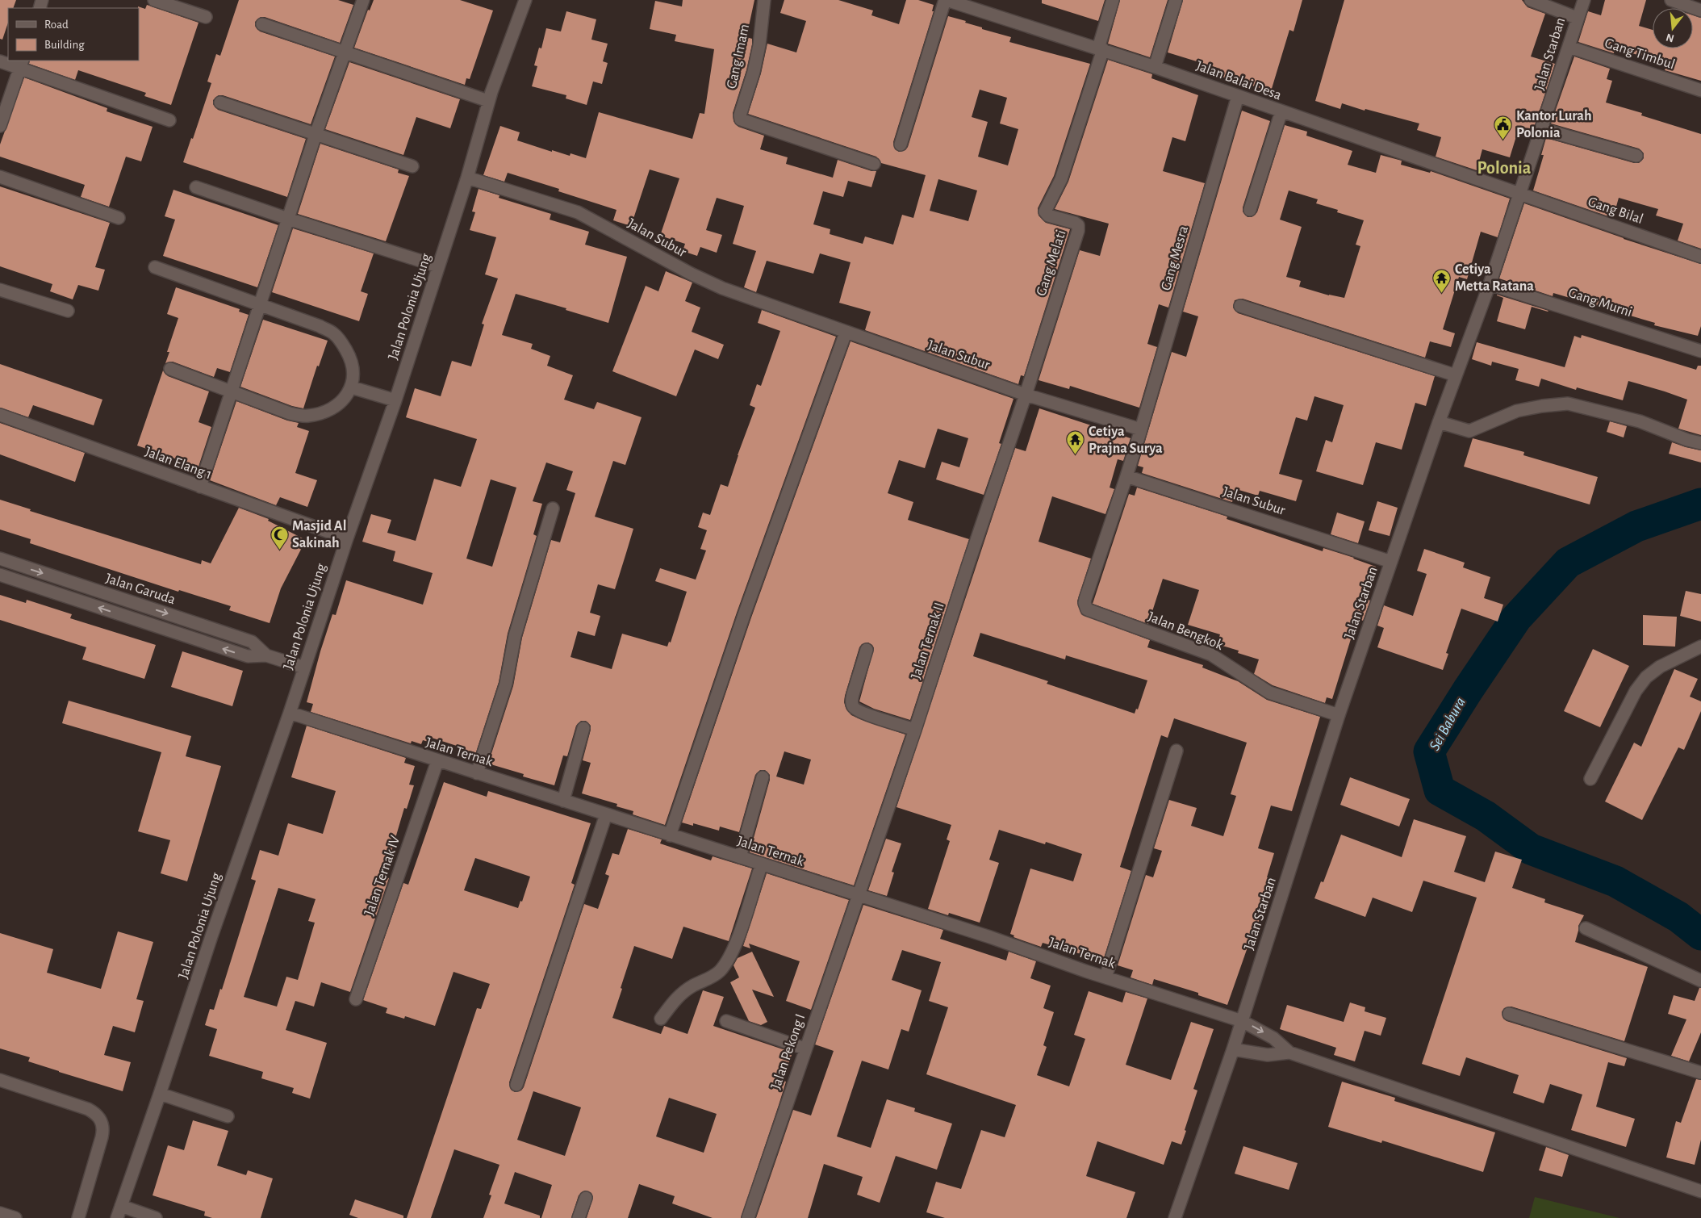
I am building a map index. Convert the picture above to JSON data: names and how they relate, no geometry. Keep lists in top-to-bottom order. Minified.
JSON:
{"streets":{"street":["Jalan Starban","Gang Timbul","Gang Imam","Jalan Balai Desa","Gang Bilal","Jalan Subur","Gang Mesra","Gang Melati","Gang Murni","Jalan Polonia Ujung","Jalan Elang 1","Jalan Garuda","Jalan Bengkok","Jalan Ternak II","Jalan Ternak","Jalan Ternak IV","Jalan Pekong I"]},"crossings":[["Jalan Starban","Gang Timbul"],["Jalan Starban","Jalan Balai Desa"],["Jalan Starban","Gang Bilal"],["Jalan Starban","Jalan Subur"],["Jalan Starban","Gang Murni"],["Jalan Starban","Jalan Bengkok"],["Jalan Starban","Jalan Ternak"],["Jalan Balai Desa","Gang Bilal"],["Jalan Balai Desa","Gang Mesra"],["Jalan Balai Desa","Gang Melati"],["Jalan Subur","Gang Mesra"],["Jalan Subur","Gang Melati"],["Jalan Subur","Jalan Polonia Ujung"],["Jalan Subur","Jalan Bengkok"],["Jalan Subur","Jalan Ternak II"],["Gang Melati","Jalan Ternak II"],["Jalan Polonia Ujung","Jalan Elang 1"],["Jalan Polonia Ujung","Jalan Garuda"],["Jalan Polonia Ujung","Jalan Ternak"],["Jalan Ternak II","Jalan Ternak"],["Jalan Ternak II","Jalan Pekong I"],["Jalan Ternak","Jalan Ternak IV"],["Jalan Ternak","Jalan Pekong I"]],"districts":["Polonia"],"water":["Sei Babura"],"places":{"public building":["Kantor Lurah Polonia"],"temple":["Cetiya Metta Ratana","Cetiya Prajna Surya"],"mosque":["Masjid Al Sakinah"]},"legend":["Road","Building"],"north":"bottom"}
